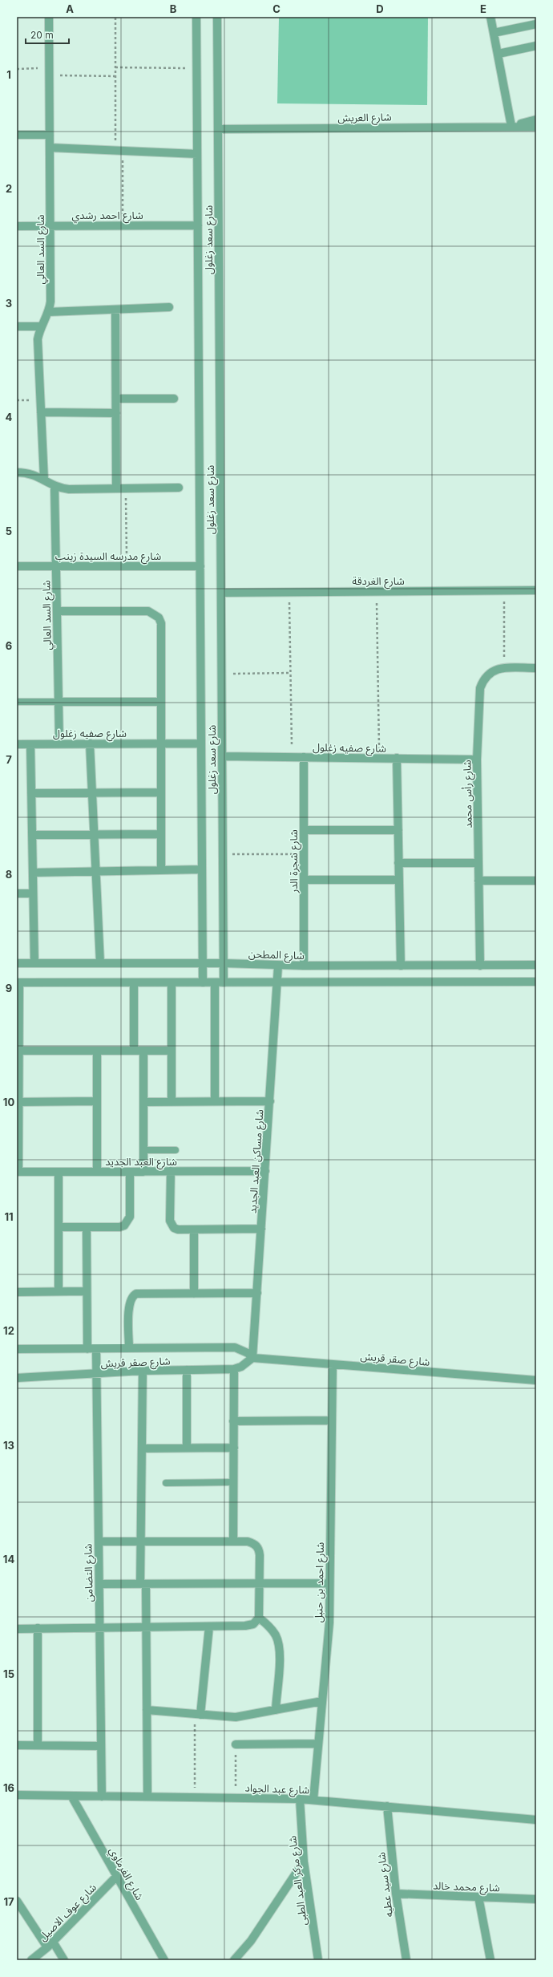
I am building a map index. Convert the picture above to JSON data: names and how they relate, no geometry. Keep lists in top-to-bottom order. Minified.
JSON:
{"streets":{"street":["شارع العريش","شارع احمد رشدي","شارع سعد زغلول","شارع السد العالي","شارع مدرسه السيدة زينب","شارع الغردقة","شارع صفيه زغلول","شارع رأس محمد","شارع شجرة الدر","شارع المطحن","شارع العبد الجديد","شارع مساكن العبد الجديد","شارع صقر قريش","شارع التضامن","شارع احمد بن حنبل","شارع عبد الجواد","شارع الفرماوي","شارع مركز العبد الطبى","شارع سيد عطيه","شارع محمد خالد","شارع عوف الاصيل"]},"crossings":[["شارع العريش","شارع سعد زغلول"],["شارع احمد رشدي","شارع سعد زغلول"],["شارع احمد رشدي","شارع السد العالي"],["شارع سعد زغلول","شارع مدرسه السيدة زينب"],["شارع سعد زغلول","شارع الغردقة"],["شارع سعد زغلول","شارع صفيه زغلول"],["شارع سعد زغلول","شارع المطحن"],["شارع السد العالي","شارع مدرسه السيدة زينب"],["شارع السد العالي","شارع صفيه زغلول"],["شارع صفيه زغلول","شارع رأس محمد"],["شارع صفيه زغلول","شارع شجرة الدر"],["شارع رأس محمد","شارع المطحن"],["شارع شجرة الدر","شارع المطحن"],["شارع المطحن","شارع مساكن العبد الجديد"],["شارع العبد الجديد","شارع مساكن العبد الجديد"],["شارع مساكن العبد الجديد","شارع صقر قريش"],["شارع صقر قريش","شارع التضامن"],["شارع صقر قريش","شارع احمد بن حنبل"],["شارع التضامن","شارع عبد الجواد"],["شارع احمد بن حنبل","شارع عبد الجواد"],["شارع عبد الجواد","شارع الفرماوي"],["شارع عبد الجواد","شارع مركز العبد الطبى"],["شارع عبد الجواد","شارع سيد عطيه"],["شارع الفرماوي","شارع عوف الاصيل"],["شارع سيد عطيه","شارع محمد خالد"]],"scale_bar":"20 m","grid":{"columns":["A","B","C","D","E"],"rows":["1","2","3","4","5","6","7","8","9","10","11","12","13","14","15","16","17"]}}
